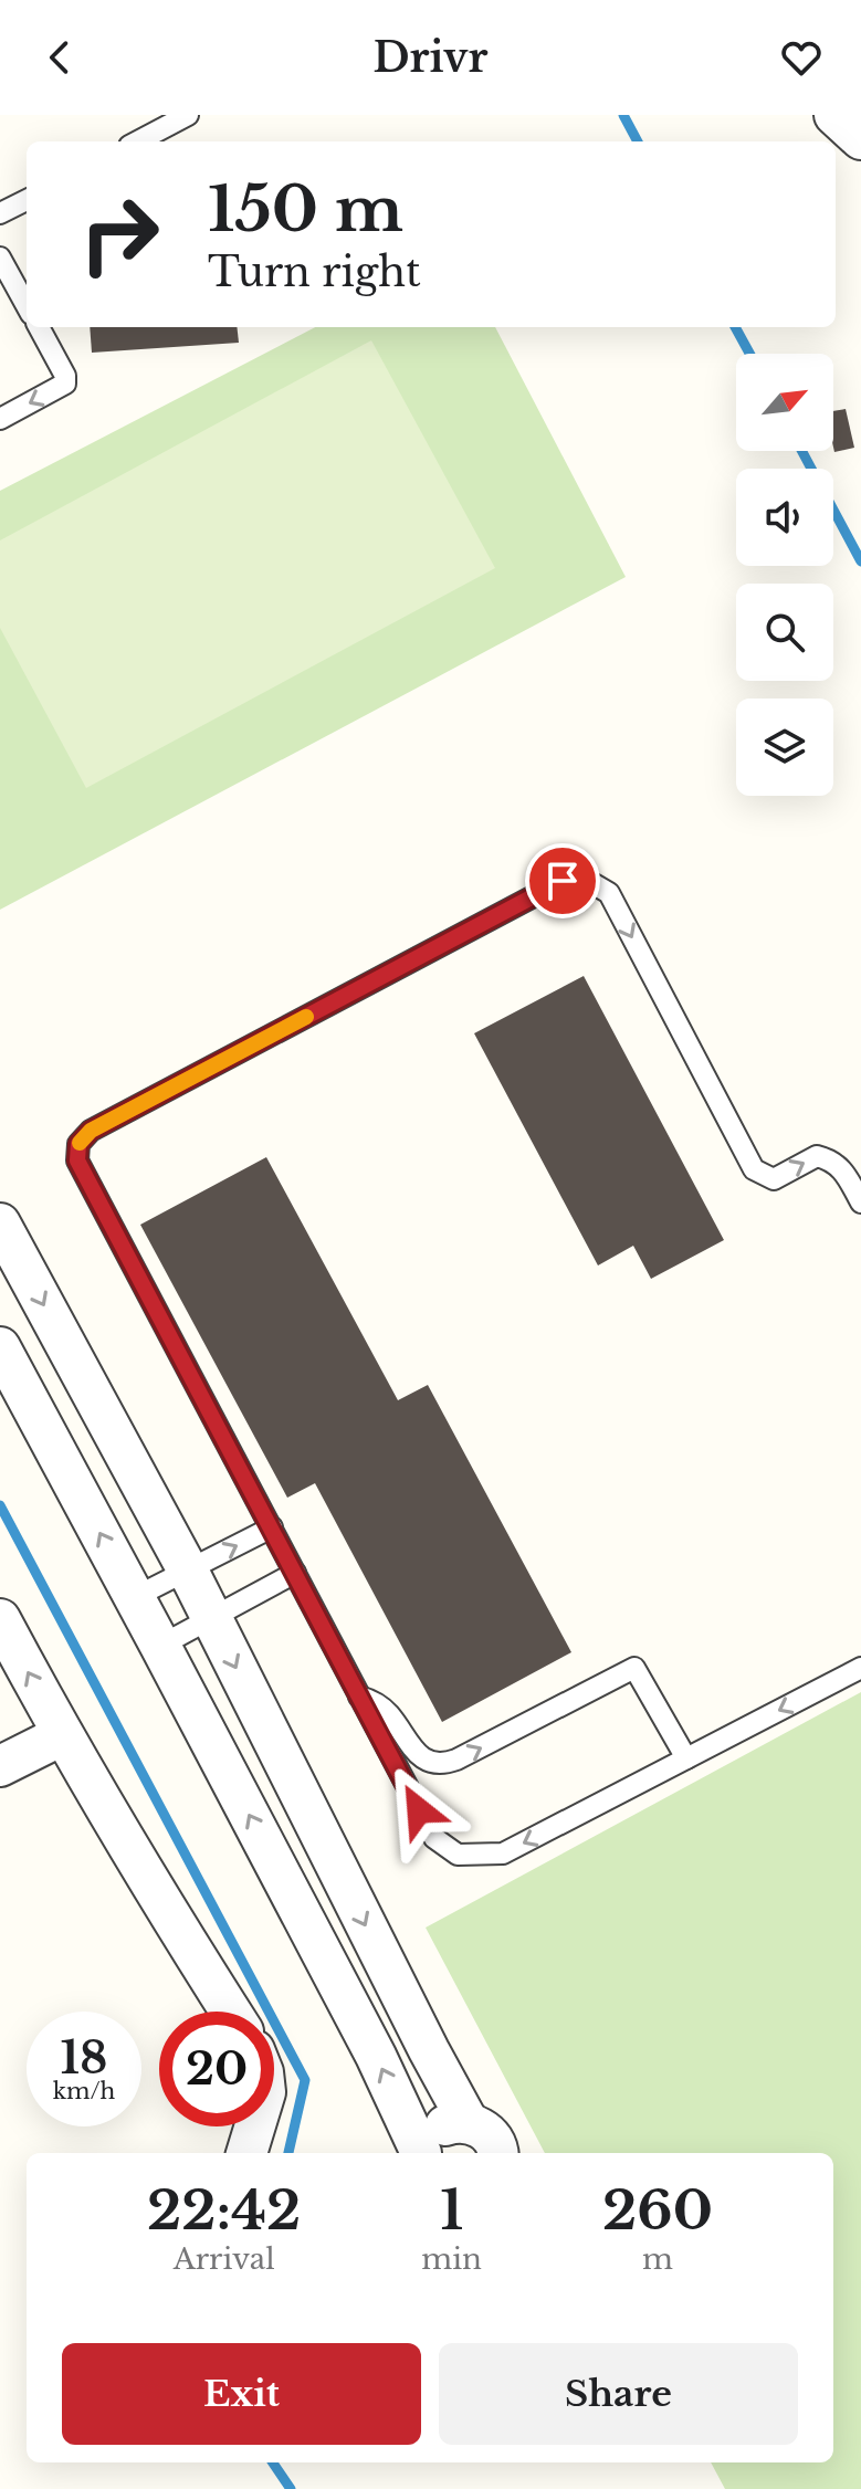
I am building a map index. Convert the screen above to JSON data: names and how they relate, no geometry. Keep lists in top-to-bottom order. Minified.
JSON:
{"north":"top right","page":{"header":"Drivr","turn":["150 m","Turn right"],"speed":"18 km/h","limit":"20","eta":["22:42","Arrival","1","min","260","m"],"buttons":["Exit","Share"]}}
